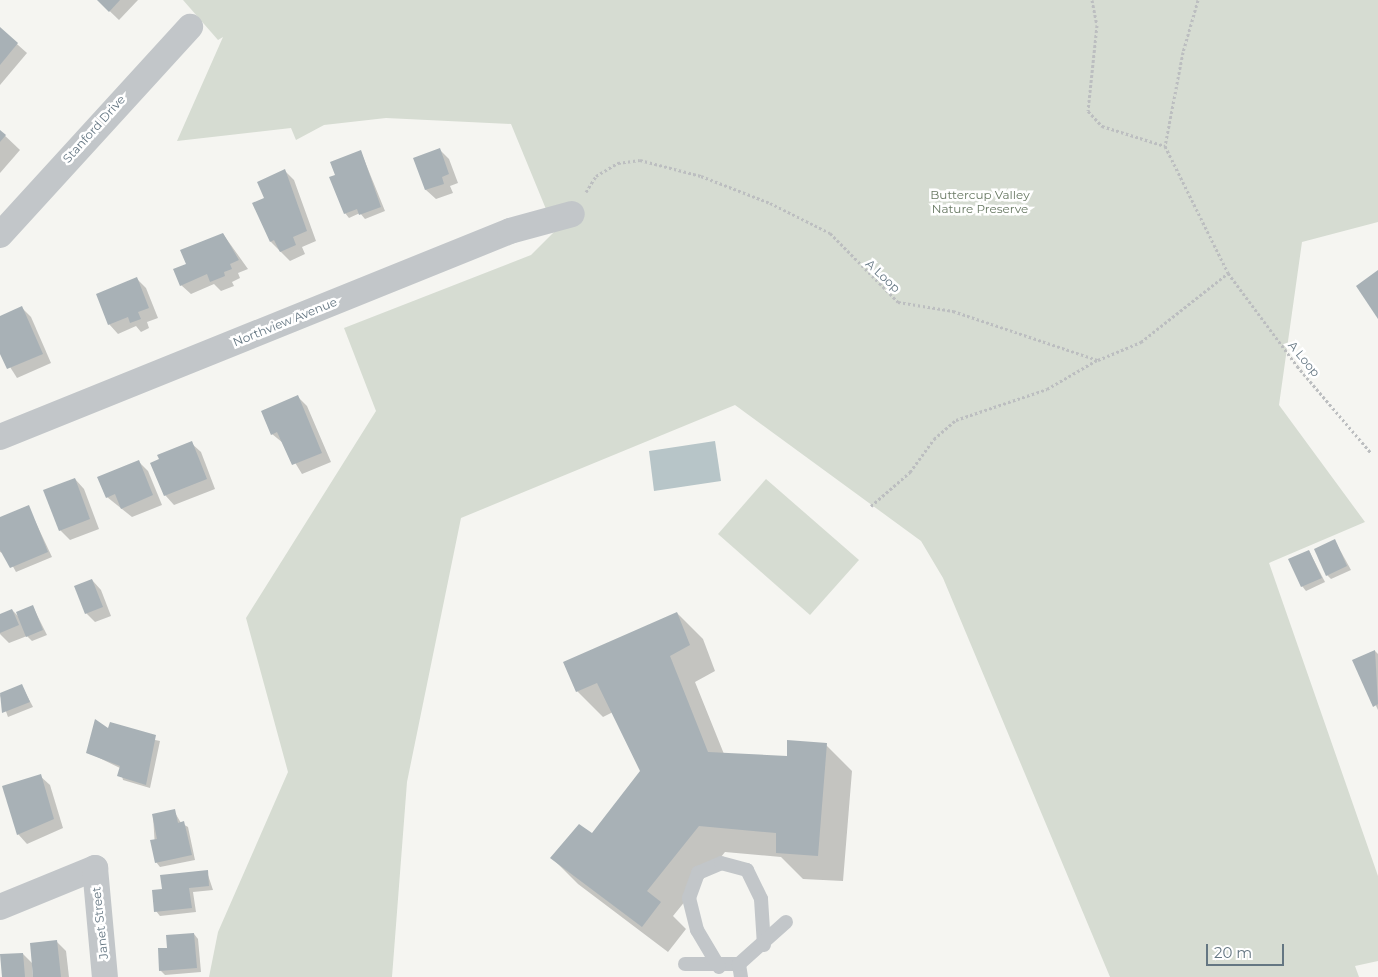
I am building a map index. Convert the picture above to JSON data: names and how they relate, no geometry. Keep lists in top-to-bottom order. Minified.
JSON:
{"streets":{"street":["Stanford Drive","Northview Avenue","Janet Street"],"path":["A Loop"]},"crossings":[["A Loop","Northview Avenue"]],"parks":["Buttercup Valley Nature Preserve"],"scale_bar":"20 m"}
